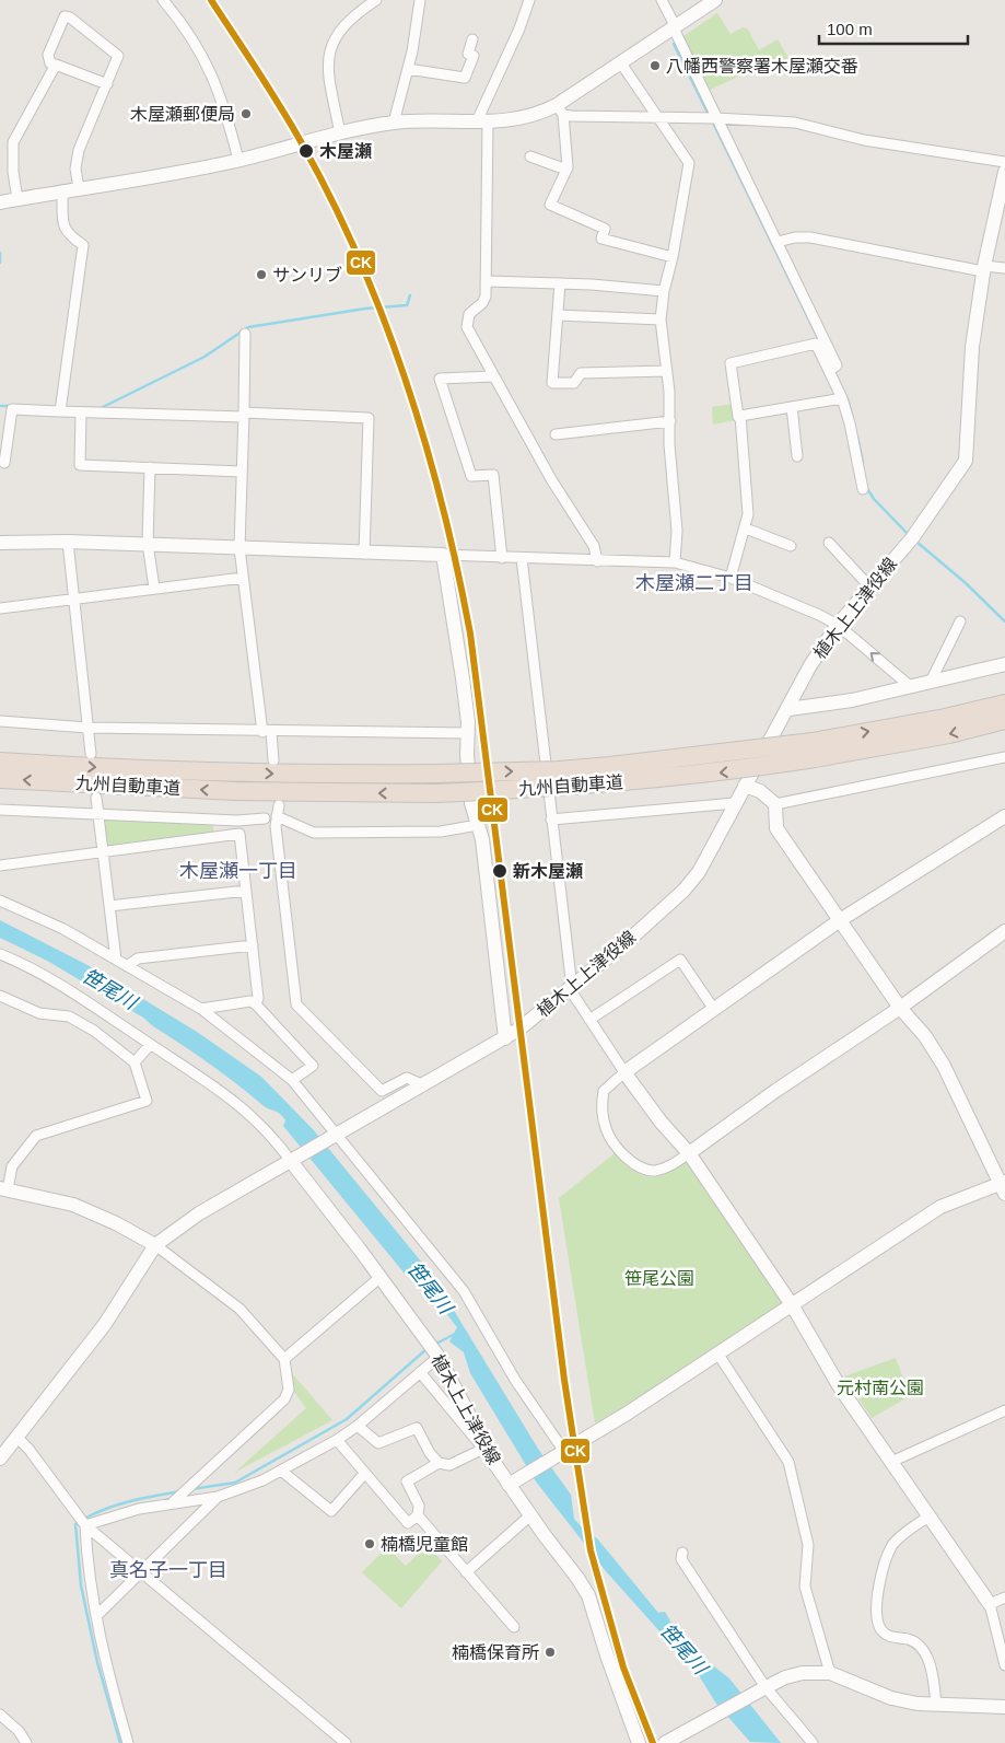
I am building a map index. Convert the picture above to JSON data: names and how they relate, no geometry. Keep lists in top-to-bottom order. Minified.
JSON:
{"streets":{"highway":["九州自動車道"],"street":["植木上上津役線"]},"districts":["木屋瀬二丁目","木屋瀬一丁目","真名子一丁目"],"water":["笹尾川"],"parks":["笹尾公園","元村南公園"],"places":["八幡西警察署木屋瀬交番","木屋瀬郵便局","木屋瀬","サンリブ","新木屋瀬","楠橋児童館","楠橋保育所"],"lines":["transit line CK"],"scale_bar":"100 m"}
